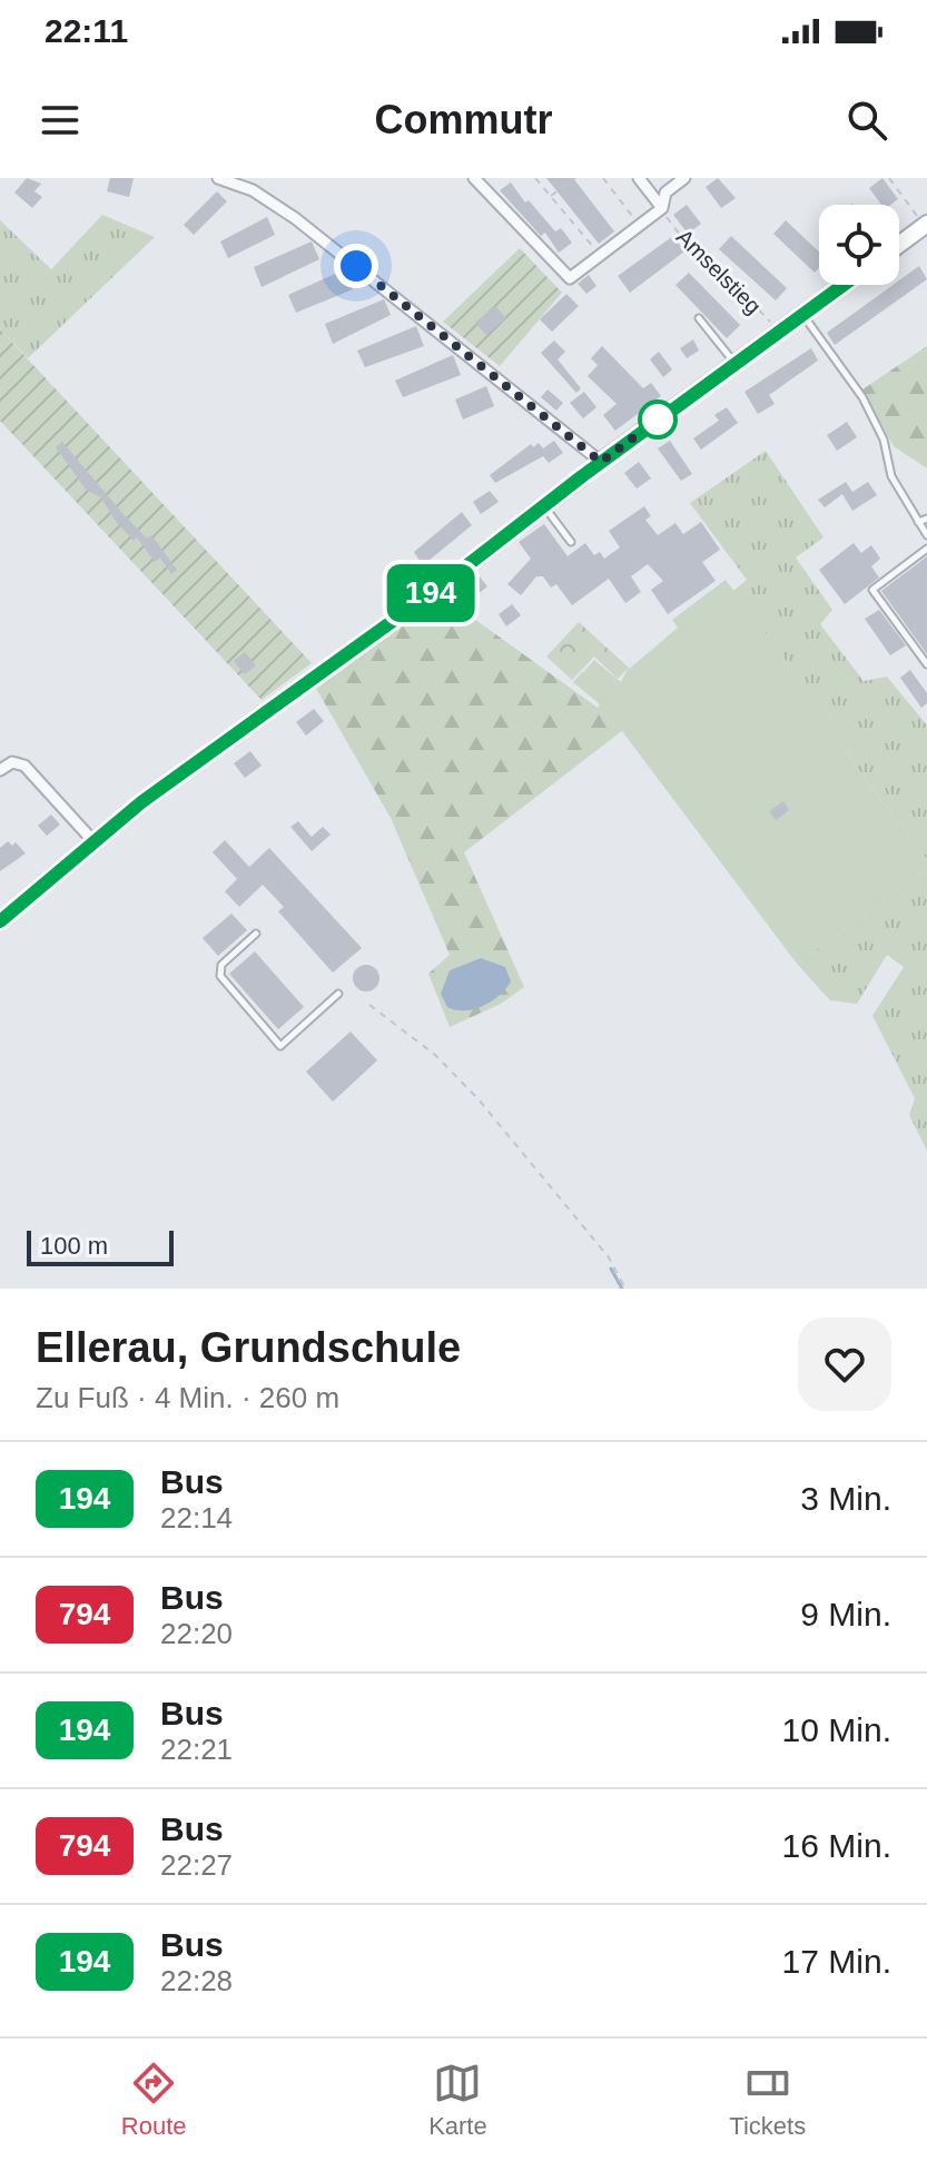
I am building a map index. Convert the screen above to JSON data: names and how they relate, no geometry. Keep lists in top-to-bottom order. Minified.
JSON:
{"streets":{"path":["Amselstieg"]},"lines":["bus line 194"],"scale_bar":"100 m","page":{"status":"22:11","header":"Commutr","on_map":"194","scale":"100 m","heading":["Ellerau, Grundschule","Zu Fuß · 4 Min. · 260 m"],"list":[{"mark":"194","name":"Bus","note":"22:14","value":"3 Min."},{"mark":"794","name":"Bus","note":"22:20","value":"9 Min."},{"mark":"194","name":"Bus","note":"22:21","value":"10 Min."},{"mark":"794","name":"Bus","note":"22:27","value":"16 Min."},{"mark":"194","name":"Bus","note":"22:28","value":"17 Min."}],"tabs":["Route","Karte","Tickets"]}}
